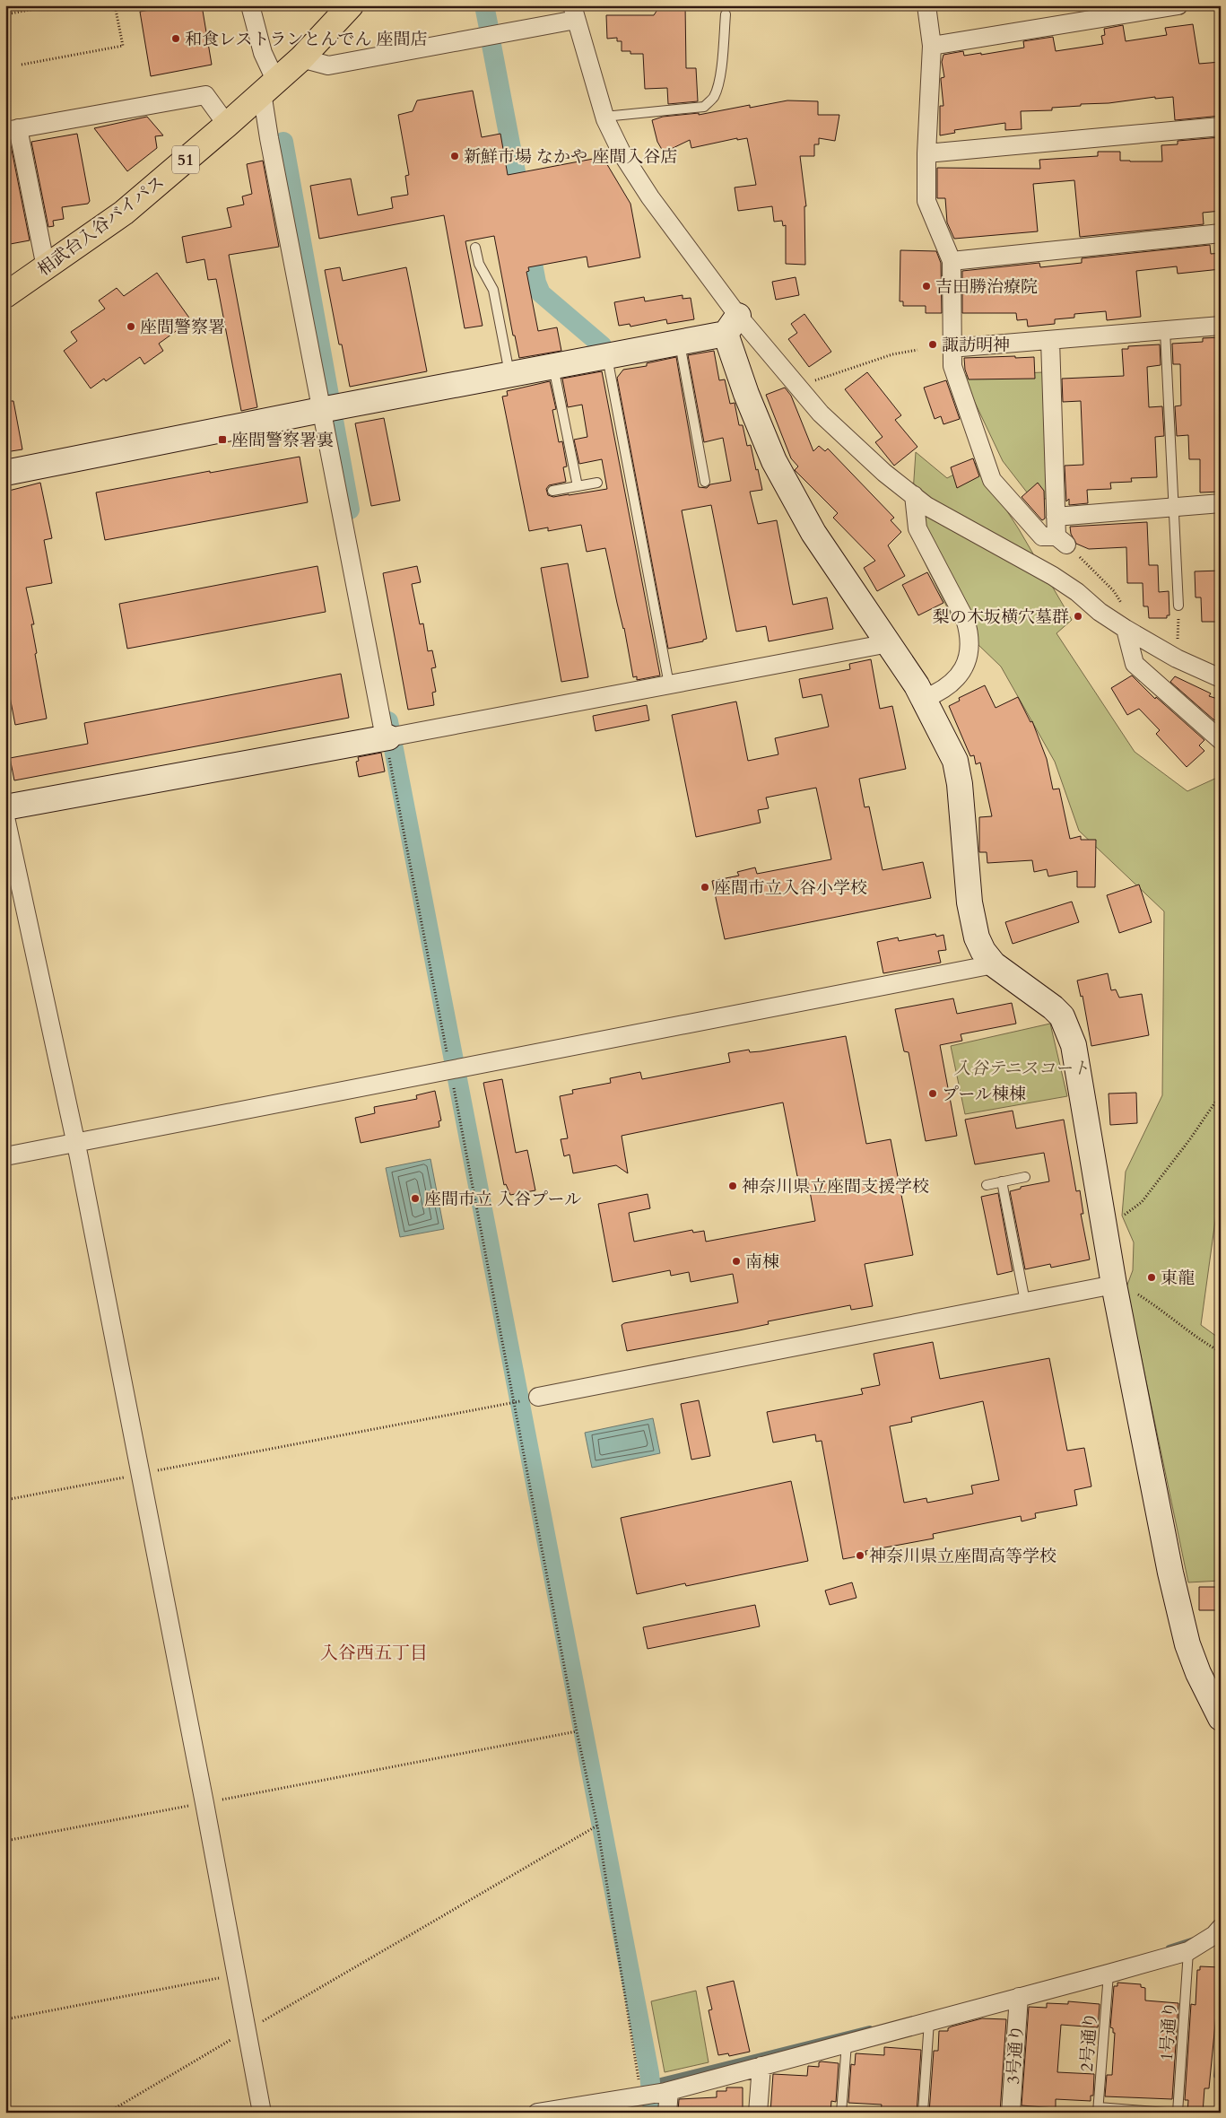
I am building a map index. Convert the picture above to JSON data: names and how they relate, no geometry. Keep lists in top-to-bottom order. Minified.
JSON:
{"streets":{"main road":["51","相武台入谷バイパス"],"street":["3号通り"],"lane":["1号通り","2号通り"]},"districts":["入谷西五丁目"],"parks":["入谷テニスコート"],"places":{"other":["和食レストランとんでん 座間店","新鮮市場 なかや 座間入谷店","吉田勝治療院","座間警察署","諏訪明神","梨の木坂横穴墓群","座間市立入谷小学校","プール棟棟","神奈川県立座間支援学校","座間市立 入谷プール","南棟","東龍","神奈川県立座間高等学校"],"transit":["座間警察署裏"]}}
